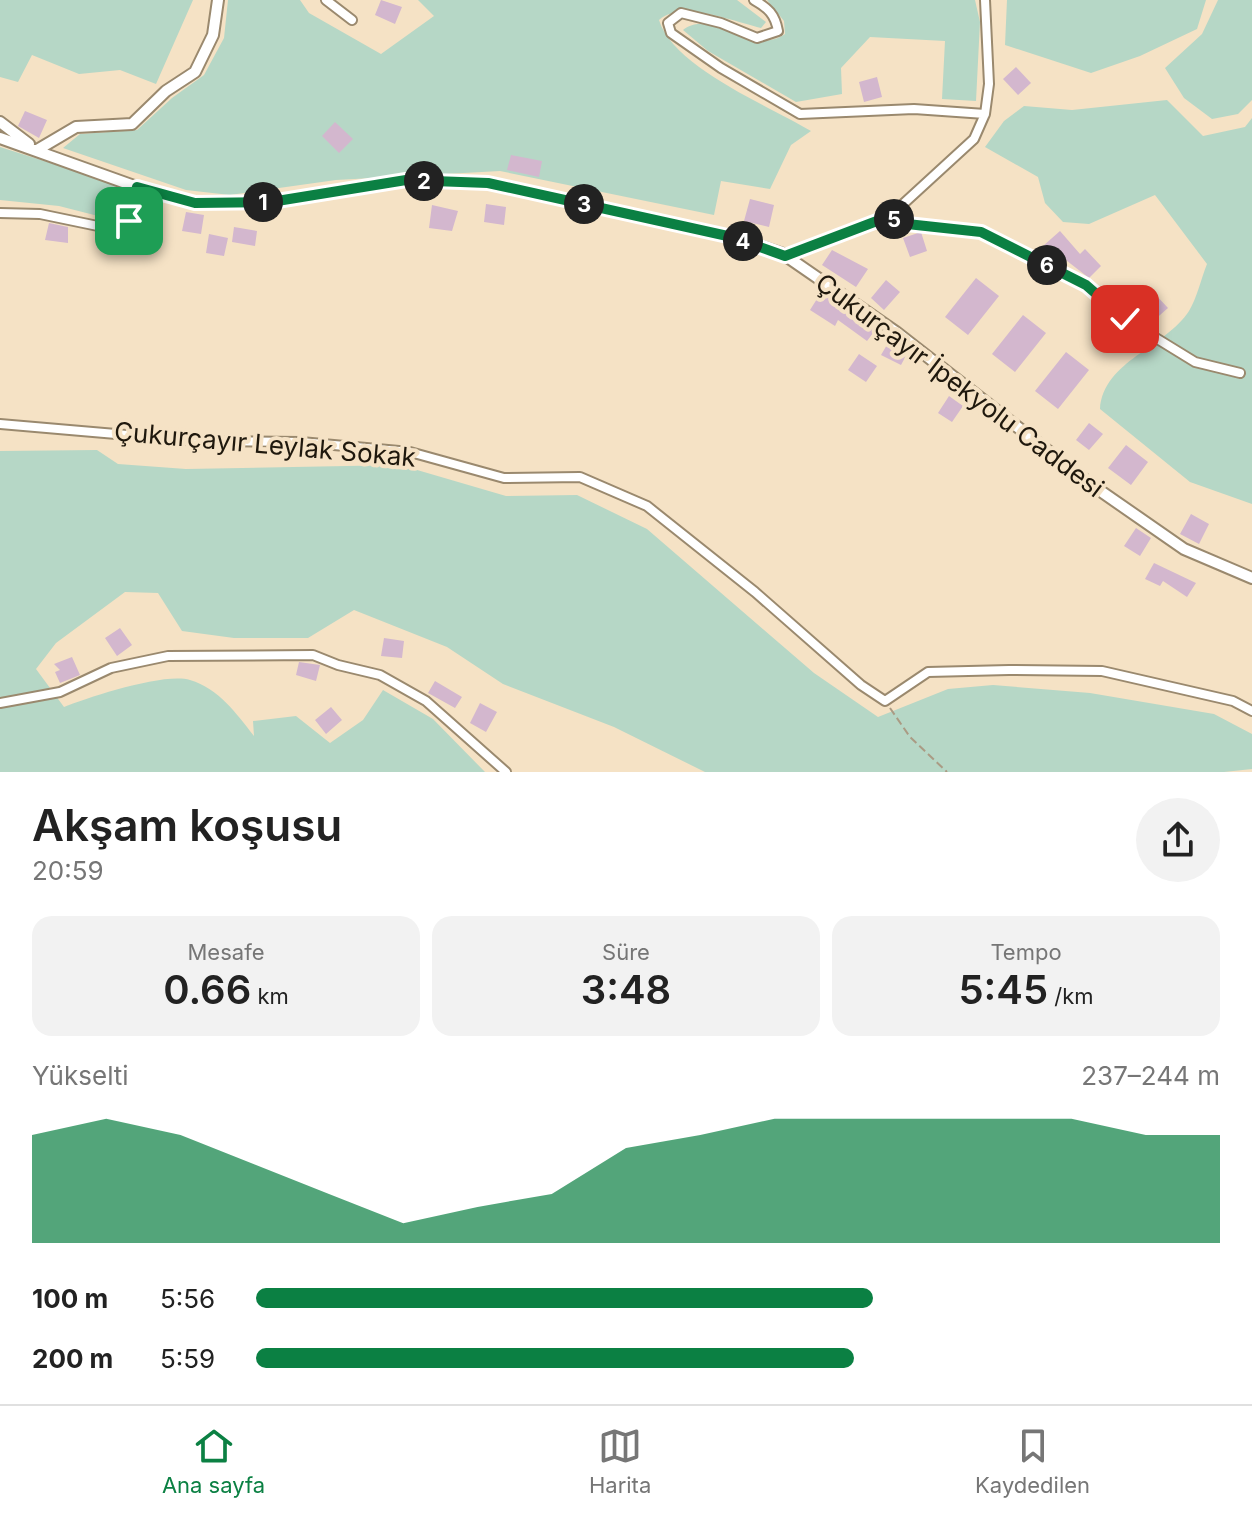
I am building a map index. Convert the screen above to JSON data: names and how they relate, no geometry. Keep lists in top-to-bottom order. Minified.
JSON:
{"streets":{"street":["Çukurçayır İpekyolu Caddesi","Çukurçayır Leylak Sokak"]},"page":{"pins":["2","1","3","5","4","6"],"heading":["Akşam koşusu","20:59"],"stats":[["Mesafe","0.66 km"],["Süre","3:48"],["Tempo","5:45 /km"]],"chart":["Yükselti","237–244 m"],"list":[{"name":"100 m","note":"5:56"},{"name":"200 m","note":"5:59"}],"tabs":["Ana sayfa","Harita","Kaydedilen"]}}
